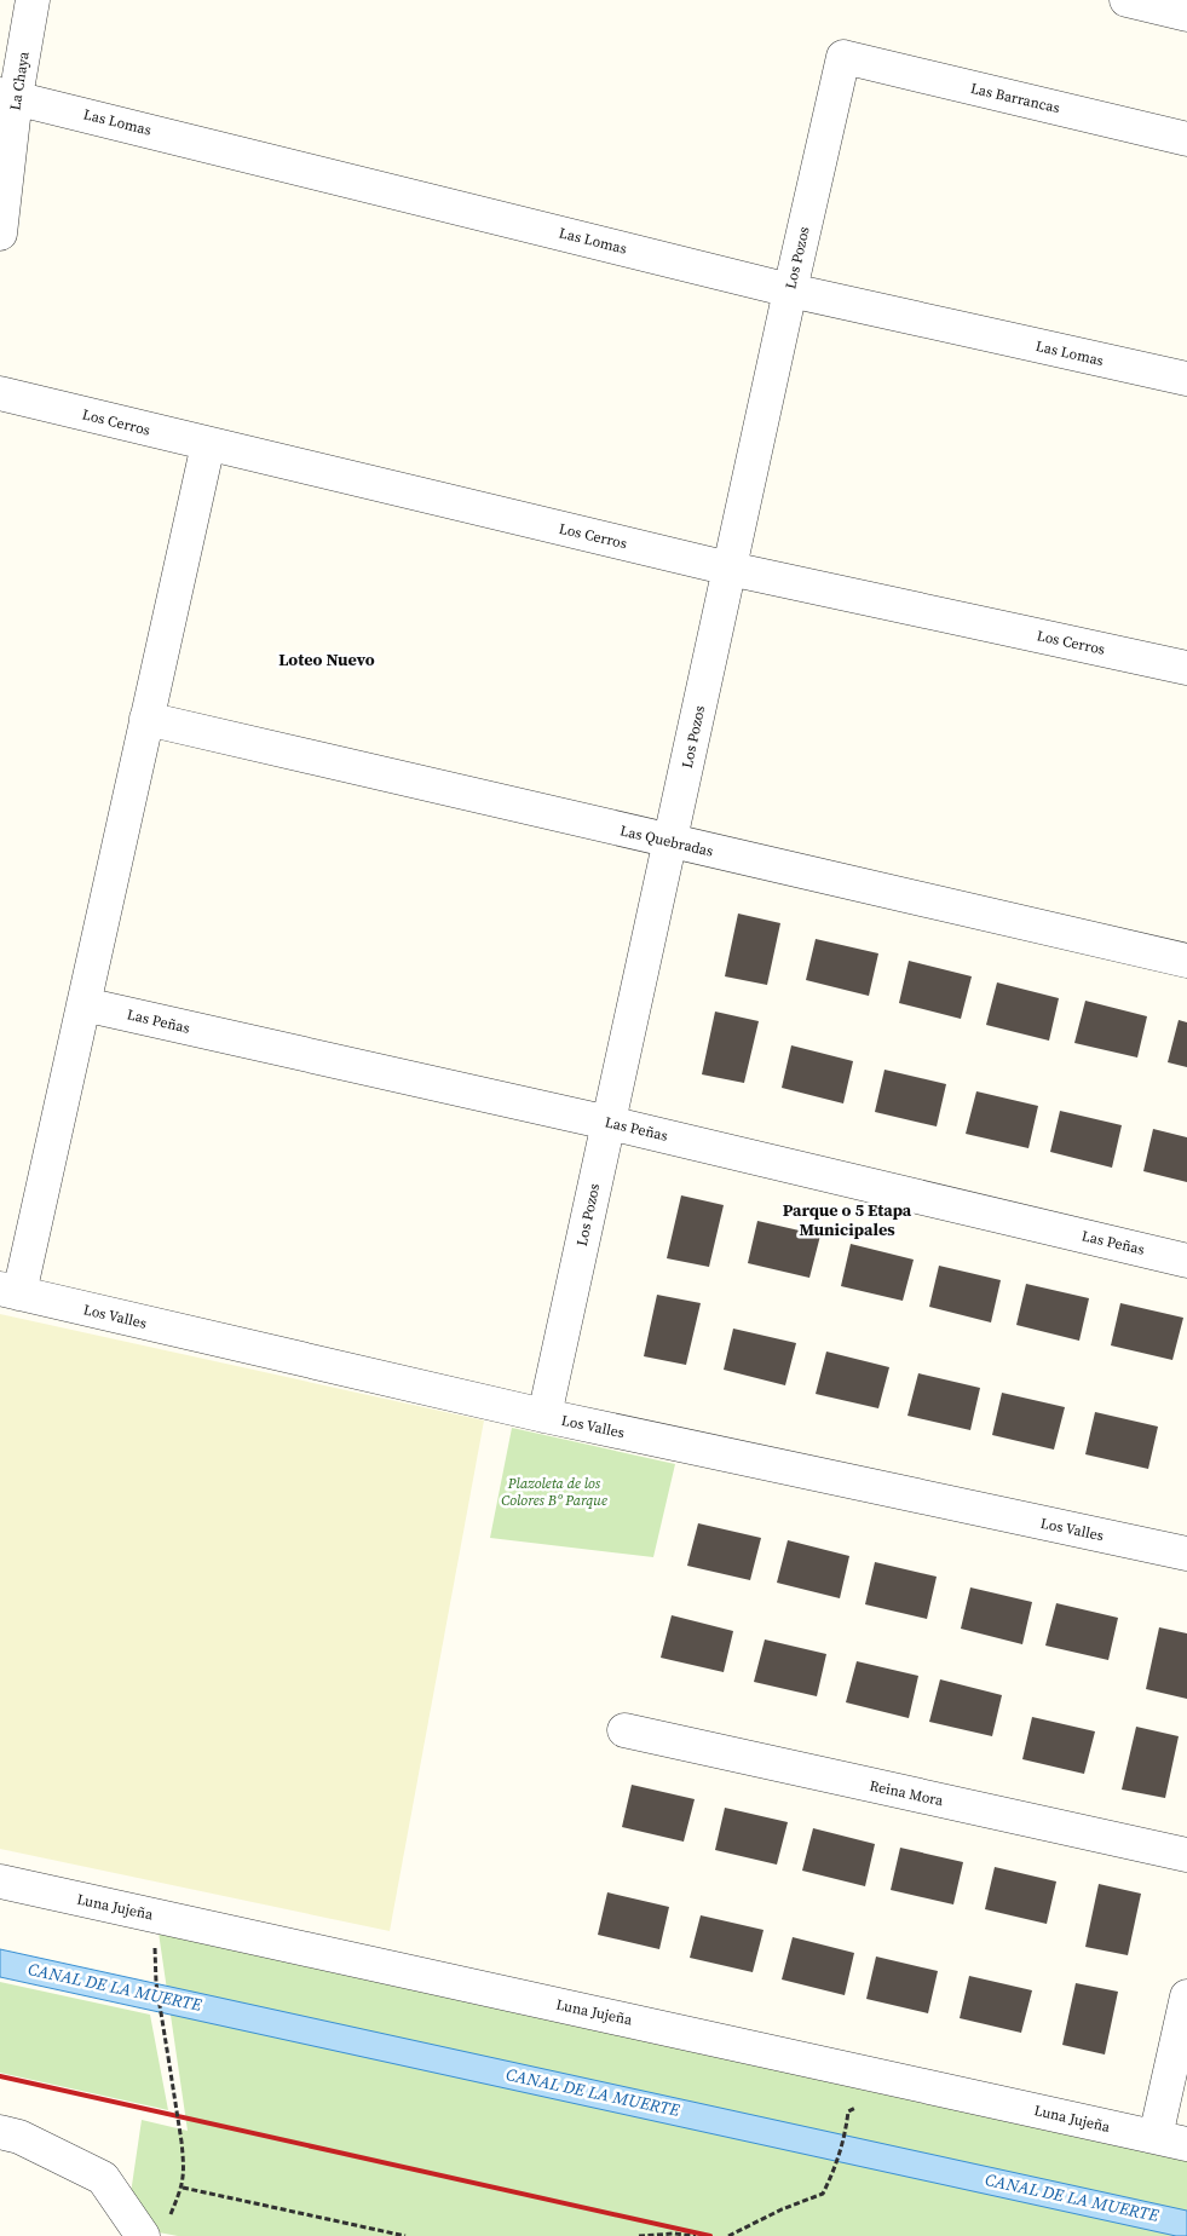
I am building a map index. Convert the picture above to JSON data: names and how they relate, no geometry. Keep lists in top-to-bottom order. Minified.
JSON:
{"streets":{"street":["La Chaya","Las Barrancas","Las Lomas","Los Pozos","Los Cerros","Las Quebradas","Las Peñas","Los Valles","Reina Mora","Luna Jujeña"]},"crossings":[["La Chaya","Las Lomas"],["Las Barrancas","Los Pozos"],["Las Lomas","Los Pozos"],["Los Pozos","Los Cerros"],["Los Pozos","Las Quebradas"],["Los Pozos","Las Peñas"],["Los Pozos","Los Valles"]],"districts":["Loteo Nuevo","Parque o 5 Etapa Municipales"],"water":["CANAL DE LA MUERTE"],"parks":["Plazoleta de los Colores Bº Parque"]}
